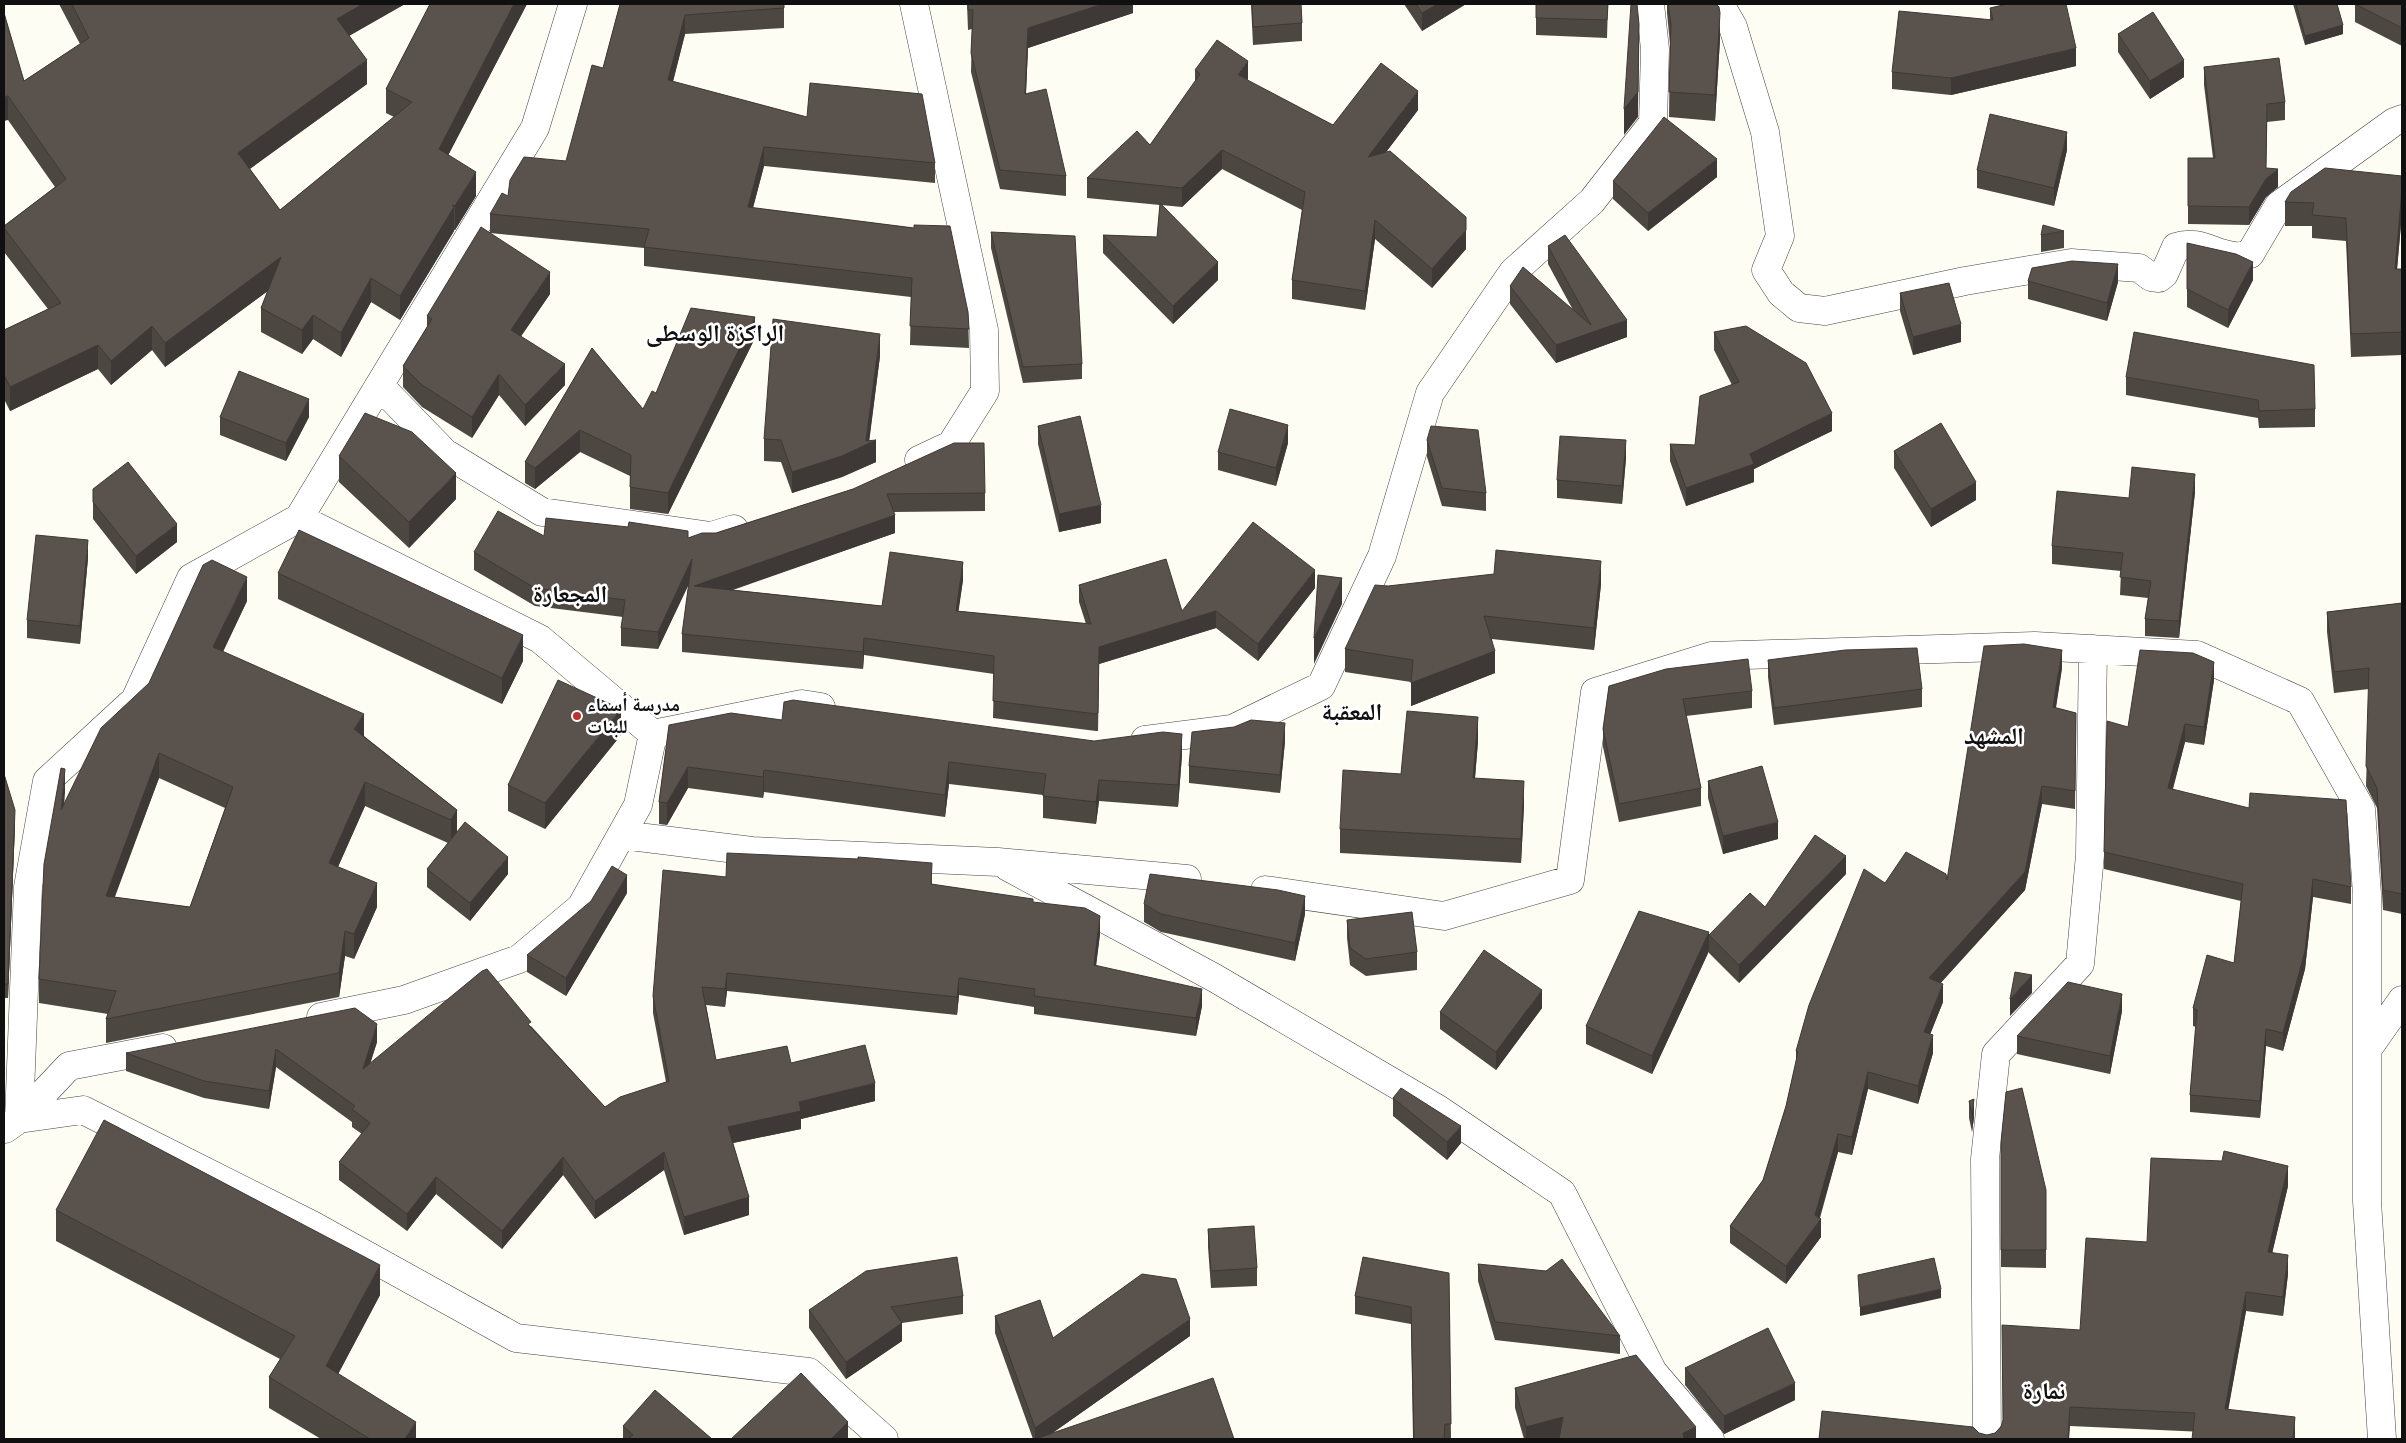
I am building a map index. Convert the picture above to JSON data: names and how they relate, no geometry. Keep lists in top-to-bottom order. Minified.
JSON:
{"districts":["الراكزة الوسطى","المجعارة","المعقبة","المشهد","نمارة"],"places":["مدرسة أسماء للبنات"]}
